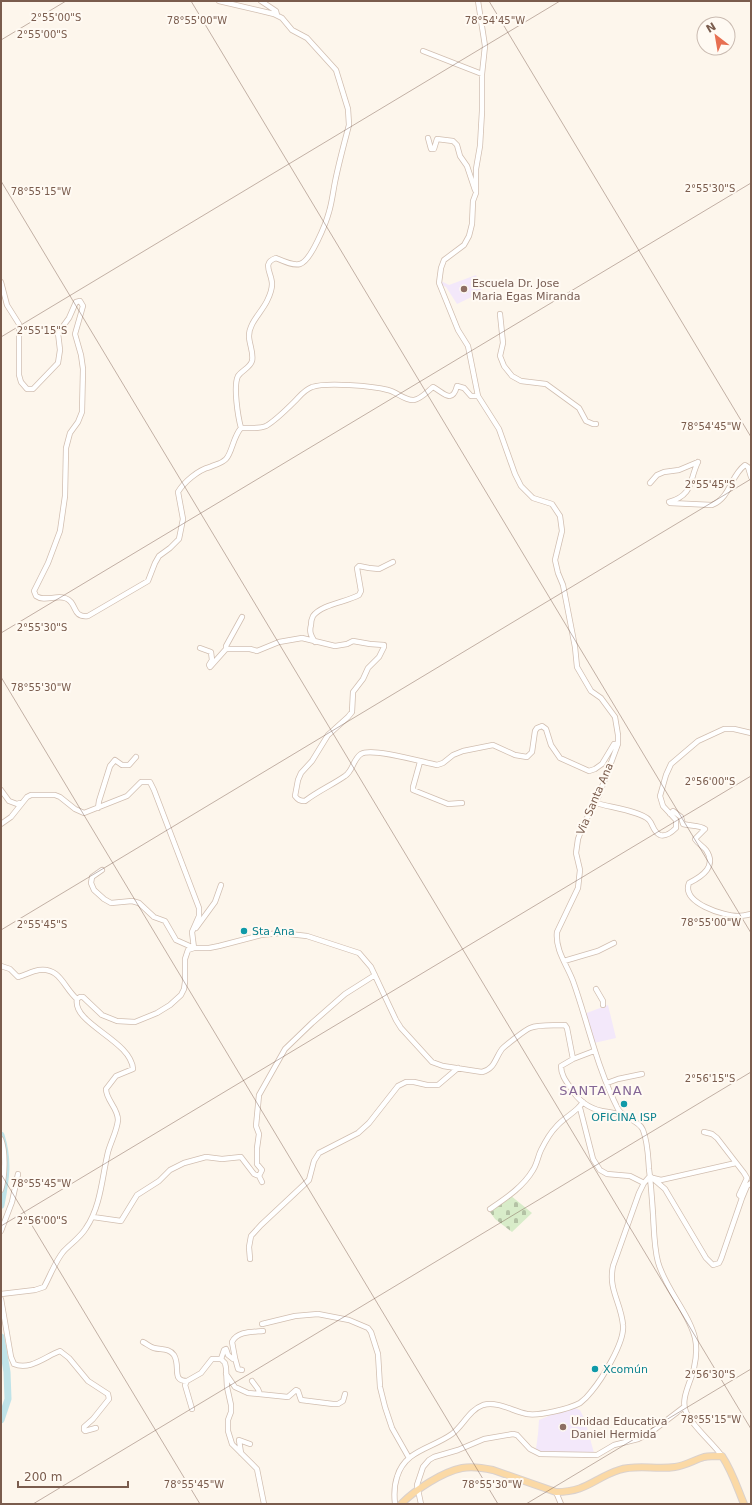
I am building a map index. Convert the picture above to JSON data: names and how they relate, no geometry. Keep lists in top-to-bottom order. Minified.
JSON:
{"streets":{"street":["Via Santa Ana"]},"districts":["SANTA ANA"],"places":["Escuela Dr. Jose Maria Egas Miranda","Sta Ana","OFICINA ISP","Xcomún","Unidad Educativa Daniel Hermida"],"scale_bar":"200 m","north":"top left","coordinates":["2°55'00\"S","78°55'00\"W","78°54'45\"W","2°55'30\"S","78°55'15\"W","2°55'15\"S","2°55'45\"S","78°55'30\"W","2°56'00\"S","2°56'15\"S","78°55'45\"W","2°56'30\"S"]}
